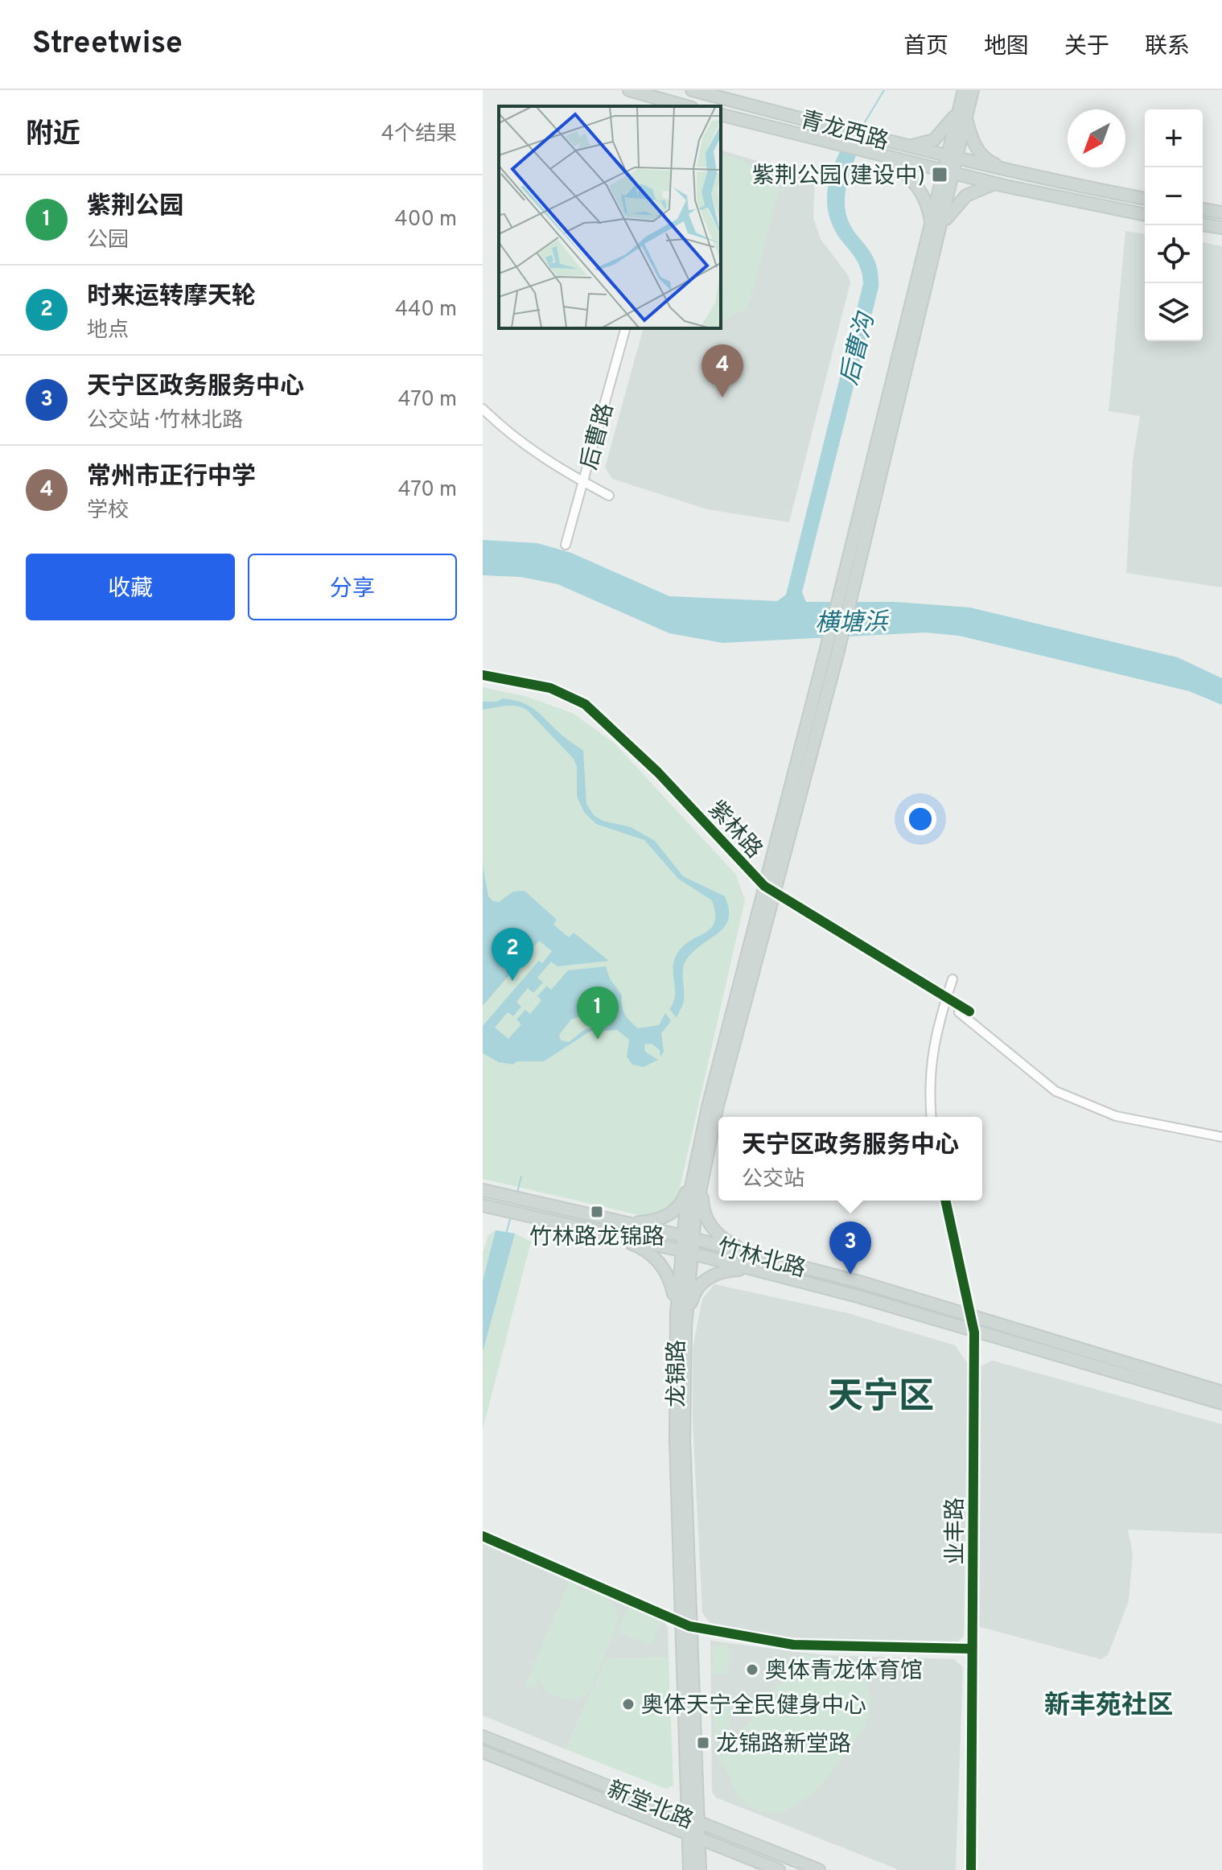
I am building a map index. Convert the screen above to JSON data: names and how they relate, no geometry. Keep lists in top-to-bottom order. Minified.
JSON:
{"streets":{"main road":["青龙西路","竹林北路","龙锦路","新堂北路"],"street":["后曹路","紫林路","业丰路"]},"crossings":[["青龙西路","龙锦路"],["紫林路","龙锦路"],["竹林北路","龙锦路"],["竹林北路","业丰路"],["龙锦路","新堂北路"]],"districts":["天宁区","新丰苑社区"],"water":["后曹沟","横塘浜"],"places":{"transit":["紫荆公园(建设中)","竹林路龙锦路","龙锦路新堂路"],"other":["奥体青龙体育馆","奥体天宁全民健身中心"]},"north":"bottom left","page":{"header":"Streetwise","nav":["首页","地图","关于","联系"],"heading":["附近","4个结果"],"map_buttons":["+","−"],"list":[{"mark":"1","name":"紫荆公园","note":"公园","value":"400 m"},{"mark":"2","name":"时来运转摩天轮","note":"地点","value":"440 m"},{"mark":"3","name":"天宁区政务服务中心","note":"公交站 · 竹林北路","value":"470 m"},{"mark":"4","name":"常州市正行中学","note":"学校","value":"470 m"}],"pins":["4","2","1","3"],"buttons":["收藏","分享"],"popup":["天宁区政务服务中心","公交站"]}}
